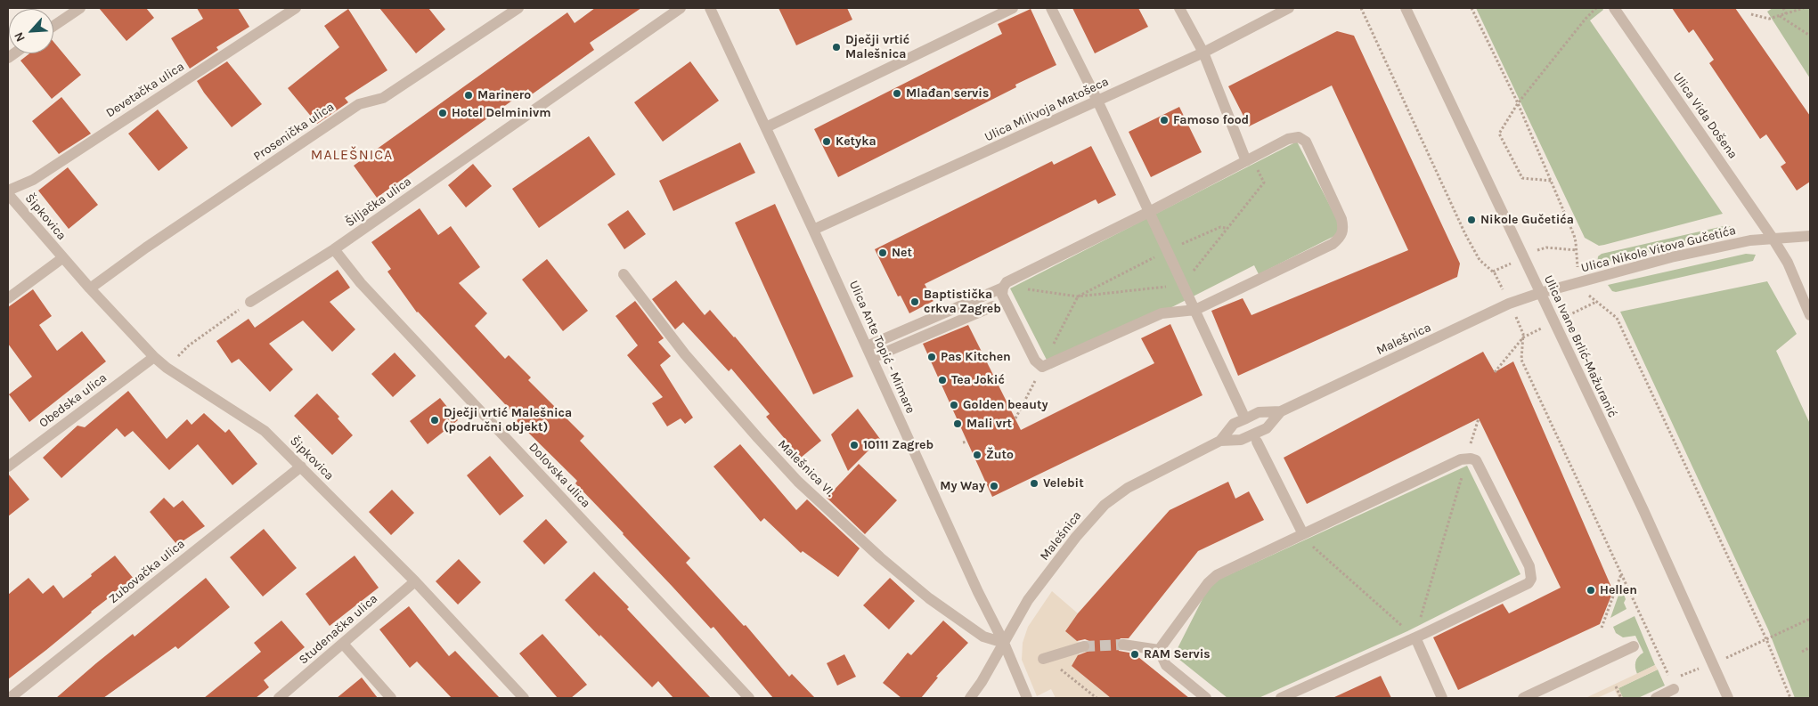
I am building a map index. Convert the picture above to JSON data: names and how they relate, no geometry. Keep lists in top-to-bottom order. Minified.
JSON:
{"streets":{"street":["Devetačka ulica","Ulica Milivoja Matošeca","Ulica Vida Došena","Prosenička ulica","Šiljačka ulica","Šipkovica","Ulica Nikole Vitova Gučetića","Malešnica","Ulica Ivane Brlić-Mažuranić","Ulica Ante Topić - Mimare","Obedska ulica","Malešnica VI.","Dolovska ulica","Zubovačka ulica","Studenačka ulica"]},"crossings":[["Devetačka ulica","Šipkovica"],["Ulica Milivoja Matošeca","Ulica Ante Topić - Mimare"],["Ulica Vida Došena","Ulica Nikole Vitova Gučetića"],["Prosenička ulica","Šipkovica"],["Šiljačka ulica","Dolovska ulica"],["Šipkovica","Obedska ulica"],["Šipkovica","Zubovačka ulica"],["Šipkovica","Studenačka ulica"],["Ulica Nikole Vitova Gučetića","Malešnica"],["Ulica Nikole Vitova Gučetića","Ulica Ivane Brlić-Mažuranić"],["Malešnica","Ulica Ivane Brlić-Mažuranić"],["Malešnica","Ulica Ante Topić - Mimare"],["Malešnica","Malešnica VI."],["Ulica Ante Topić - Mimare","Malešnica VI."]],"districts":["MALEŠNICA"],"places":["Dječji vrtić Malešnica","Mlađan servis","Marinero","Hotel Delminivm","Famoso food","Ketyka","Nikole Gučetića","Net","Baptistička crkva Zagreb","Pas Kitchen","Tea Jokić","Golden beauty","Dječji vrtić Malešnica (područni objekt)","Mali vrt","10111 Zagreb","Žuto","Velebit","My Way","Hellen","RAM Servis"],"north":"bottom left"}
